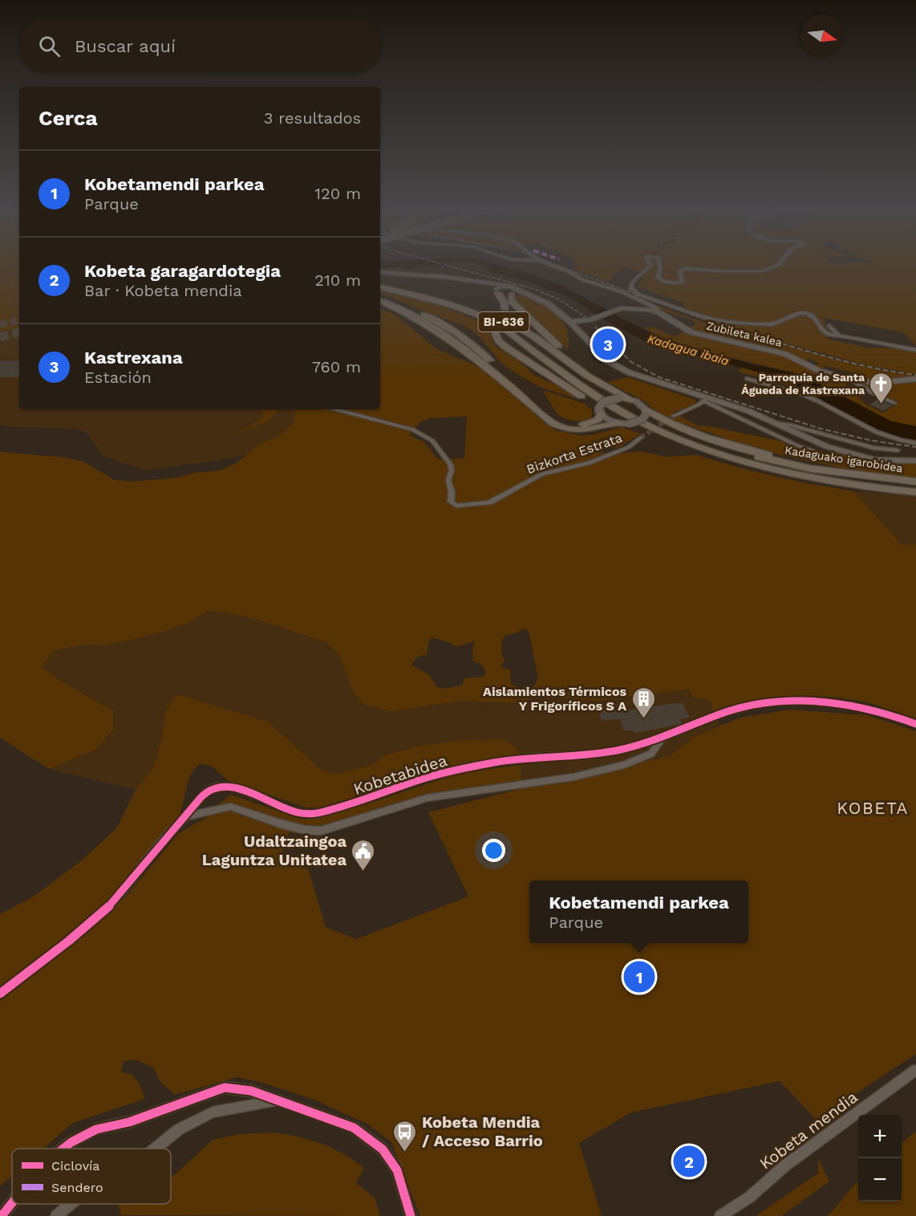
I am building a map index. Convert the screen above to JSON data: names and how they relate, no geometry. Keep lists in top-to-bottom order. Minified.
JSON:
{"streets":{"highway":["BI-636","Kadaguako igarobidea"],"street":["Zubileta kalea","Bizkorta Estrata","Kobetabidea","Kobeta mendia"]},"districts":["KOBETA"],"water":["Kadagua ibaia"],"places":{"church":["Parroquia de Santa Águeda de Kastrexana"],"building":["Aislamientos Térmicos Y Frigoríficos S A"],"public building":["Udaltzaingoa Laguntza Unitatea"],"bus stop":["Kobeta Mendia / Acceso Barrio"]},"legend":["Ciclovía","Sendero"],"north":"right","page":{"search":"Buscar aquí","heading":["Cerca","3 resultados"],"list":[{"mark":"1","name":"Kobetamendi parkea","note":"Parque","value":"120 m"},{"mark":"2","name":"Kobeta garagardotegia","note":"Bar · Kobeta mendia","value":"210 m"},{"mark":"3","name":"Kastrexana","note":"Estación","value":"760 m"}],"pins":["3","1","2"],"popup":["Kobetamendi parkea","Parque"],"map_buttons":["+","−"]}}
